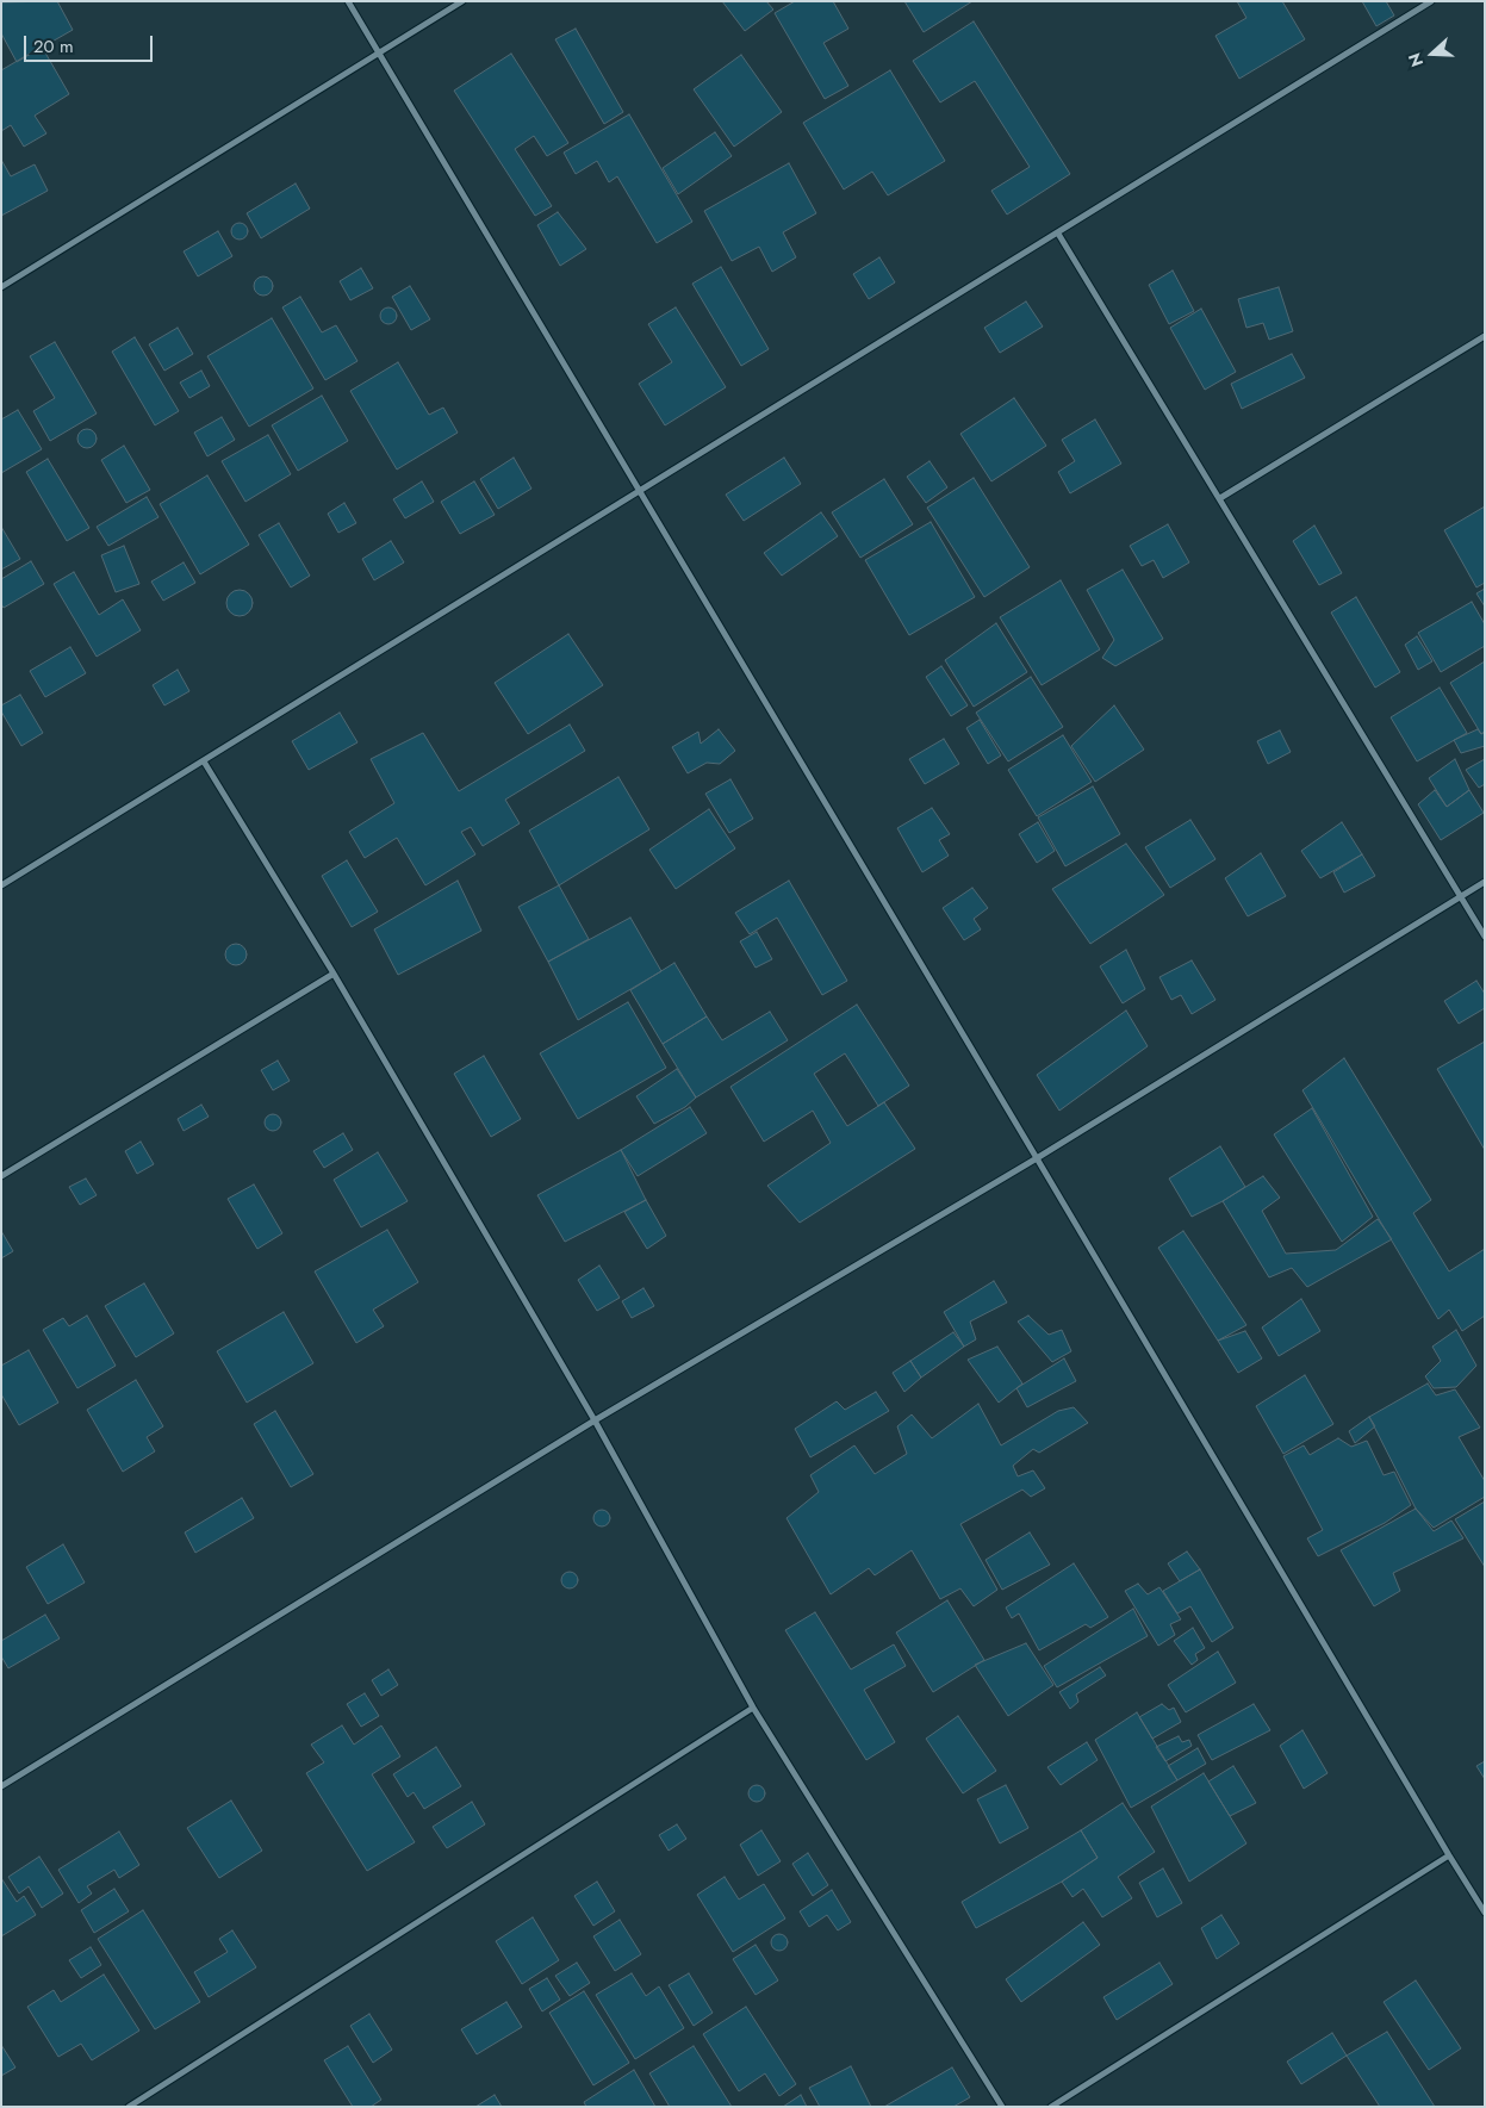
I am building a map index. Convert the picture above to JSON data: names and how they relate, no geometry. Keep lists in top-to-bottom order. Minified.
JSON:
{"scale_bar":"20 m","north":"left"}
